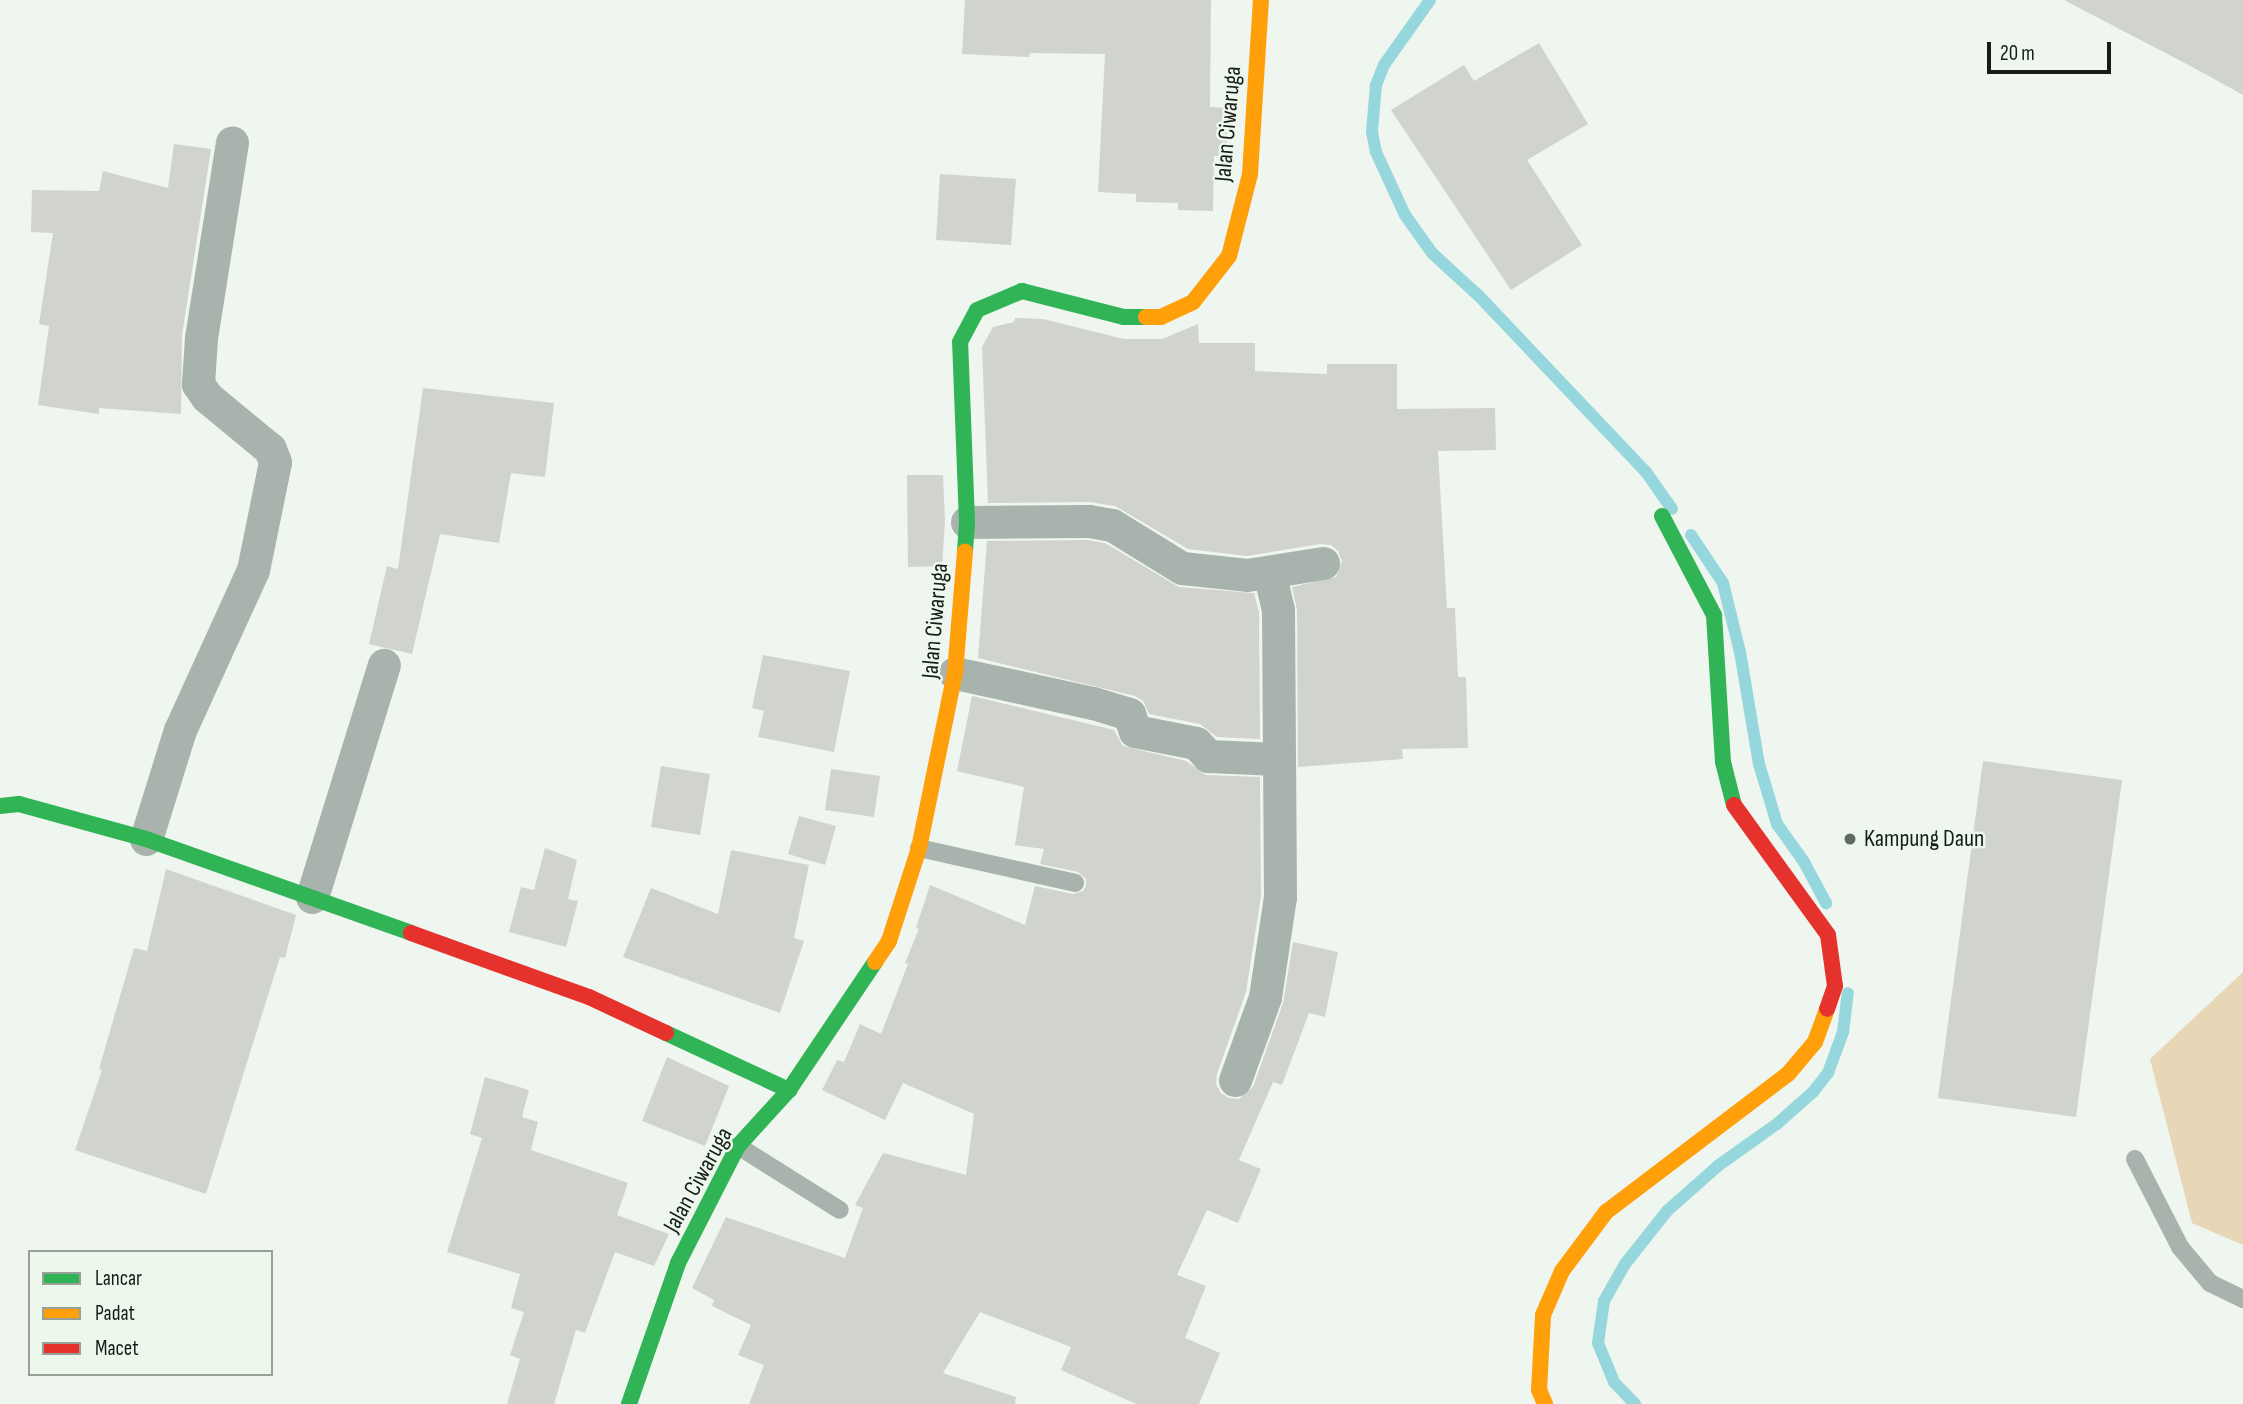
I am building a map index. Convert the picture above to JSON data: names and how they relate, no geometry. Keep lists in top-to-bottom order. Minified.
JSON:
{"streets":{"street":["Jalan Ciwaruga"]},"places":["Kampung Daun"],"legend":["Lancar","Padat","Macet"],"scale_bar":"20 m"}
